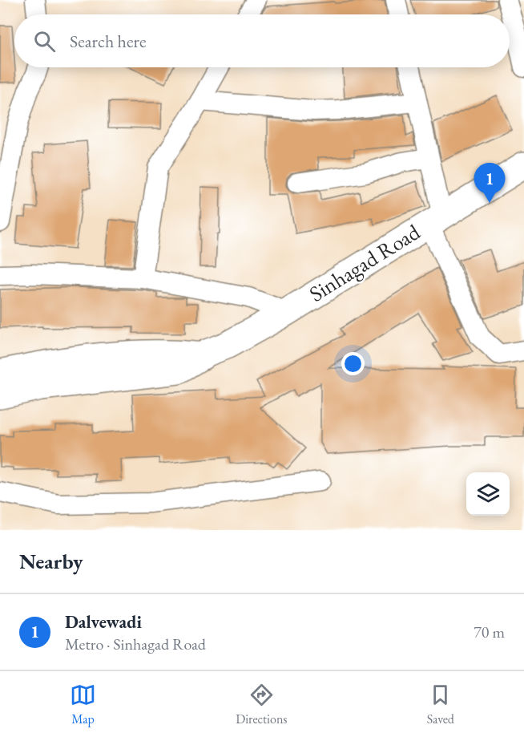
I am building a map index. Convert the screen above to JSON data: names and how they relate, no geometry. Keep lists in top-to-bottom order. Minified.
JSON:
{"streets":{"main road":["Sinhagad Road"]},"page":{"search":"Search here","pins":"1","heading":"Nearby","list":[{"mark":"1","name":"Dalvewadi","note":"Metro · Sinhagad Road","value":"70 m"}],"nav":["Map","Directions","Saved"]}}
